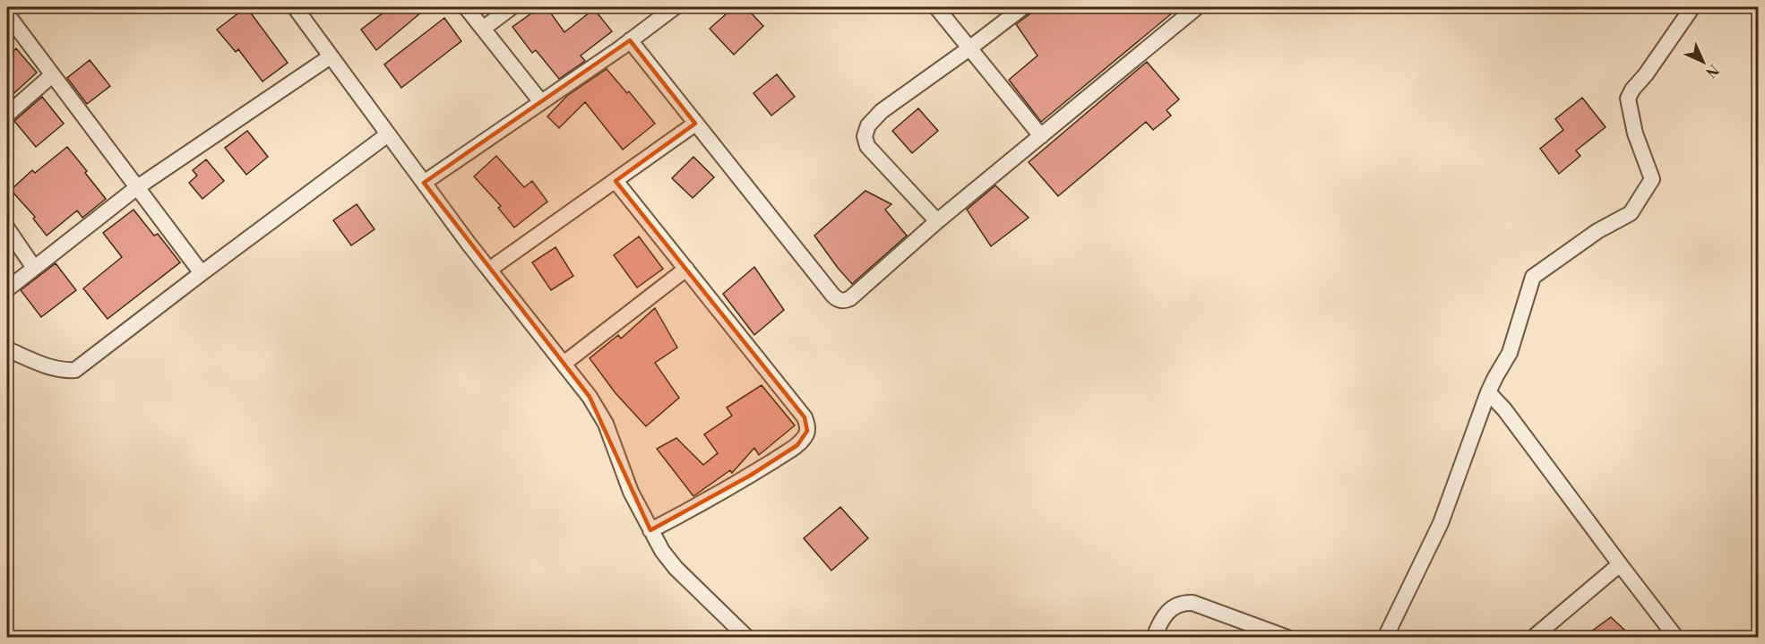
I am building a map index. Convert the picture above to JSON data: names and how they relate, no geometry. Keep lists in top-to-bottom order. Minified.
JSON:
{"north":"bottom right"}
